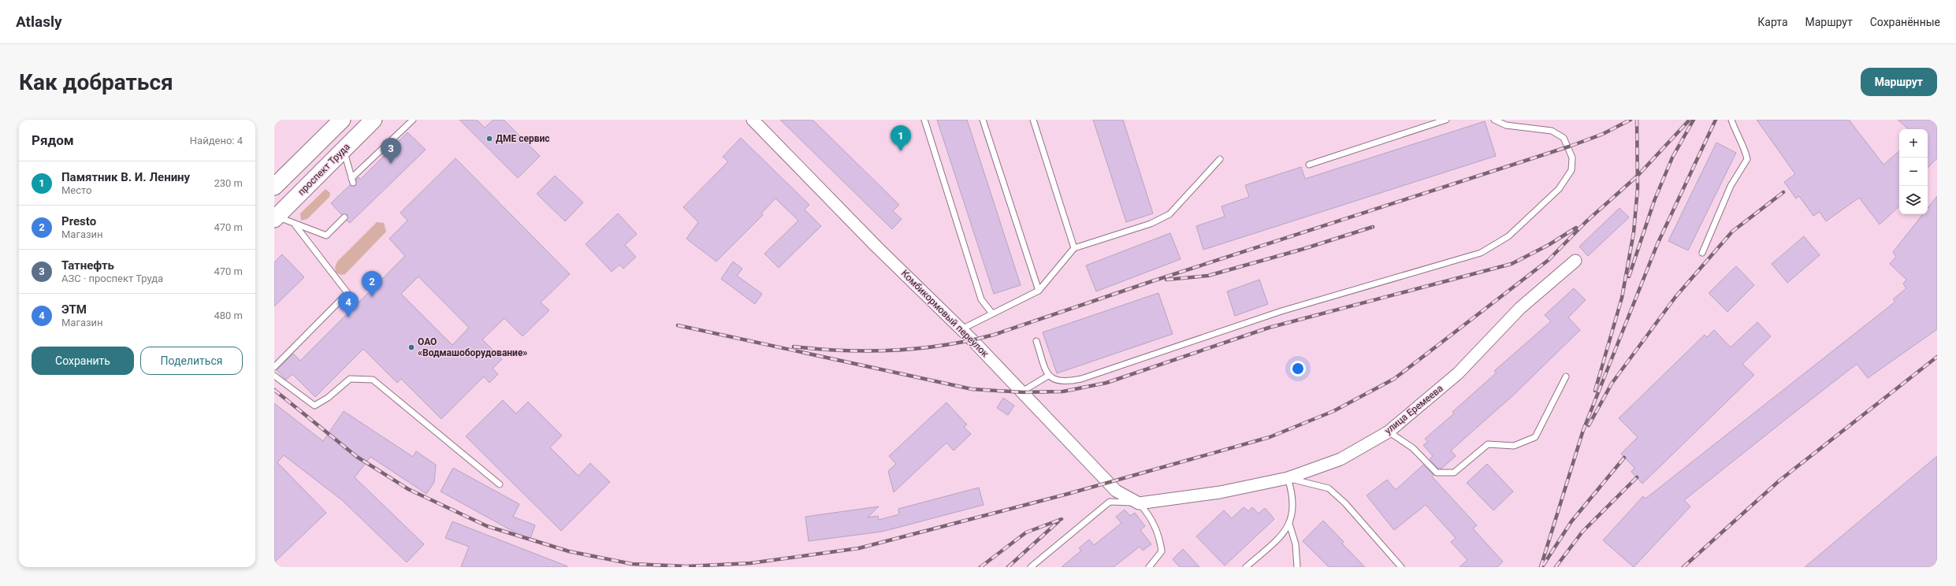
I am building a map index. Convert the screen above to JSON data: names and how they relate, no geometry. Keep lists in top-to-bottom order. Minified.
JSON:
{"streets":{"main road":["проспект Труда"],"street":["Комбикормовый переулок","улица Еремеева"]},"crossings":[["Комбикормовый переулок","улица Еремеева"]],"places":["ДМЕ сервис","ОАО «Водмашоборудование»"],"page":{"header":"Atlasly","nav":["Карта","Маршрут","Сохранённые"],"buttons":["Маршрут",["Сохранить","Поделиться"]],"title":"Как добраться","heading":["Рядом","Найдено: 4"],"pins":["1","3","2","4"],"map_buttons":["+","−"],"list":[{"mark":"1","name":"Памятник В. И. Ленину","note":"Место","value":"230 m"},{"mark":"2","name":"Presto","note":"Магазин","value":"470 m"},{"mark":"3","name":"Татнефть","note":"АЗС · проспект Труда","value":"470 m"},{"mark":"4","name":"ЭТМ","note":"Магазин","value":"480 m"}]}}
